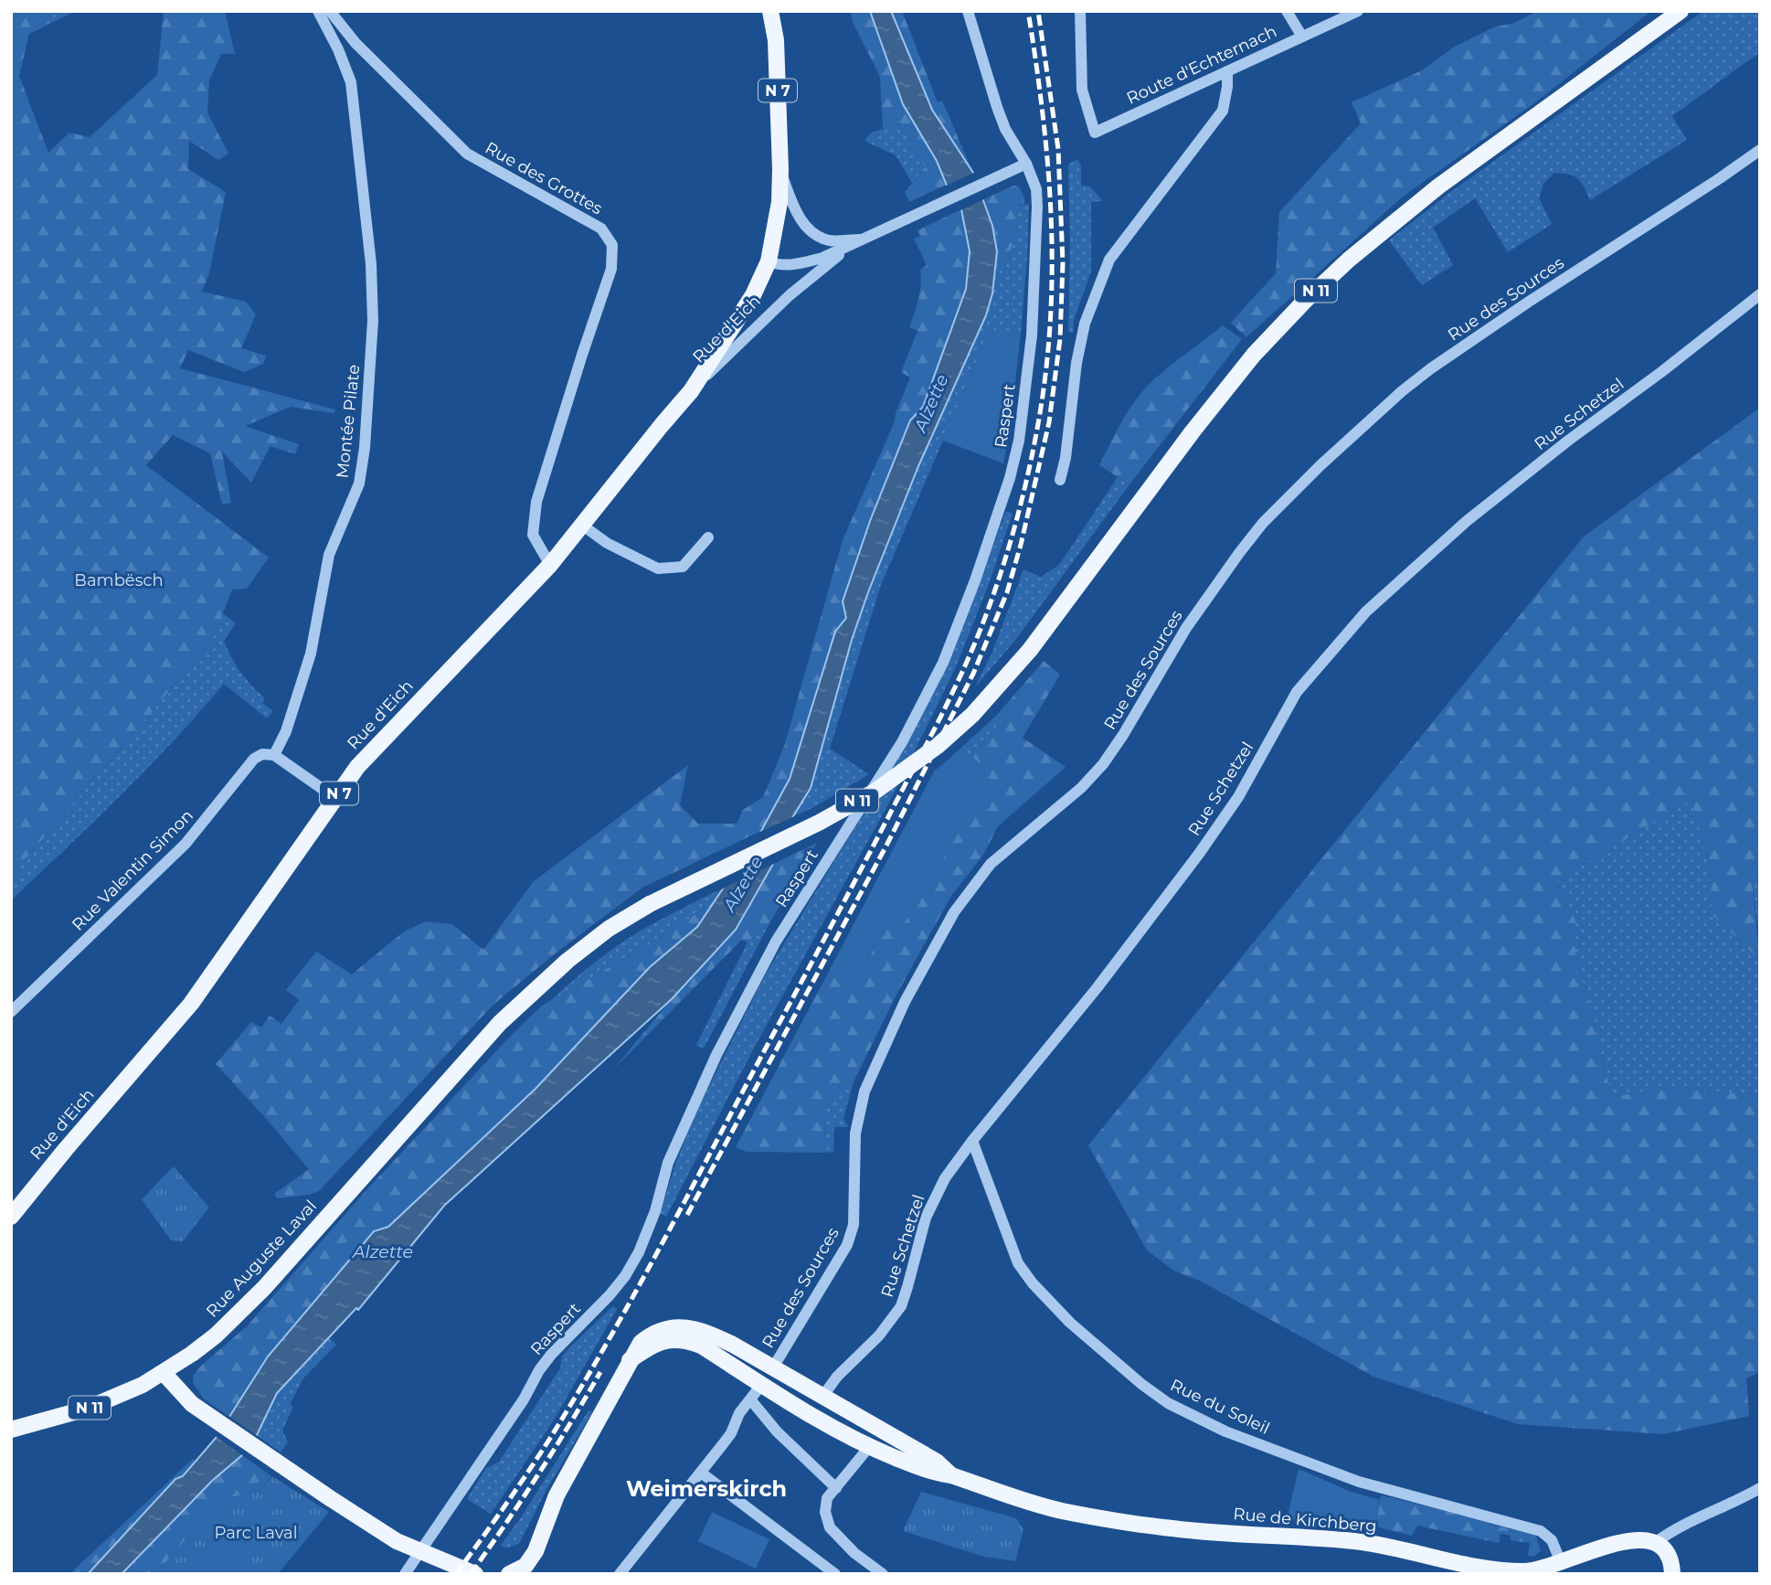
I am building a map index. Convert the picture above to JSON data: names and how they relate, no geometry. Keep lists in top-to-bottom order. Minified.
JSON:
{"streets":{"main road":["N 7","N 11","Rue d'Eich","Rue Auguste Laval","Rue de Kirchberg"],"street":["Route d'Echternach","Rue des Grottes","Rue des Sources","Rue Schetzel","Raspert","Montée Pilate","Rue Valentin Simon","Rue du Soleil"]},"crossings":[["N 7","Rue d'Eich"],["Rue des Grottes","Rue d'Eich"],["Rue des Sources","Rue de Kirchberg"],["Rue Schetzel","Rue du Soleil"],["Rue Schetzel","Rue de Kirchberg"],["Montée Pilate","Rue Valentin Simon"],["Rue du Soleil","Rue de Kirchberg"]],"districts":["Weimerskirch"],"water":["Alzette"],"parks":["Bambësch","Parc Laval"]}
